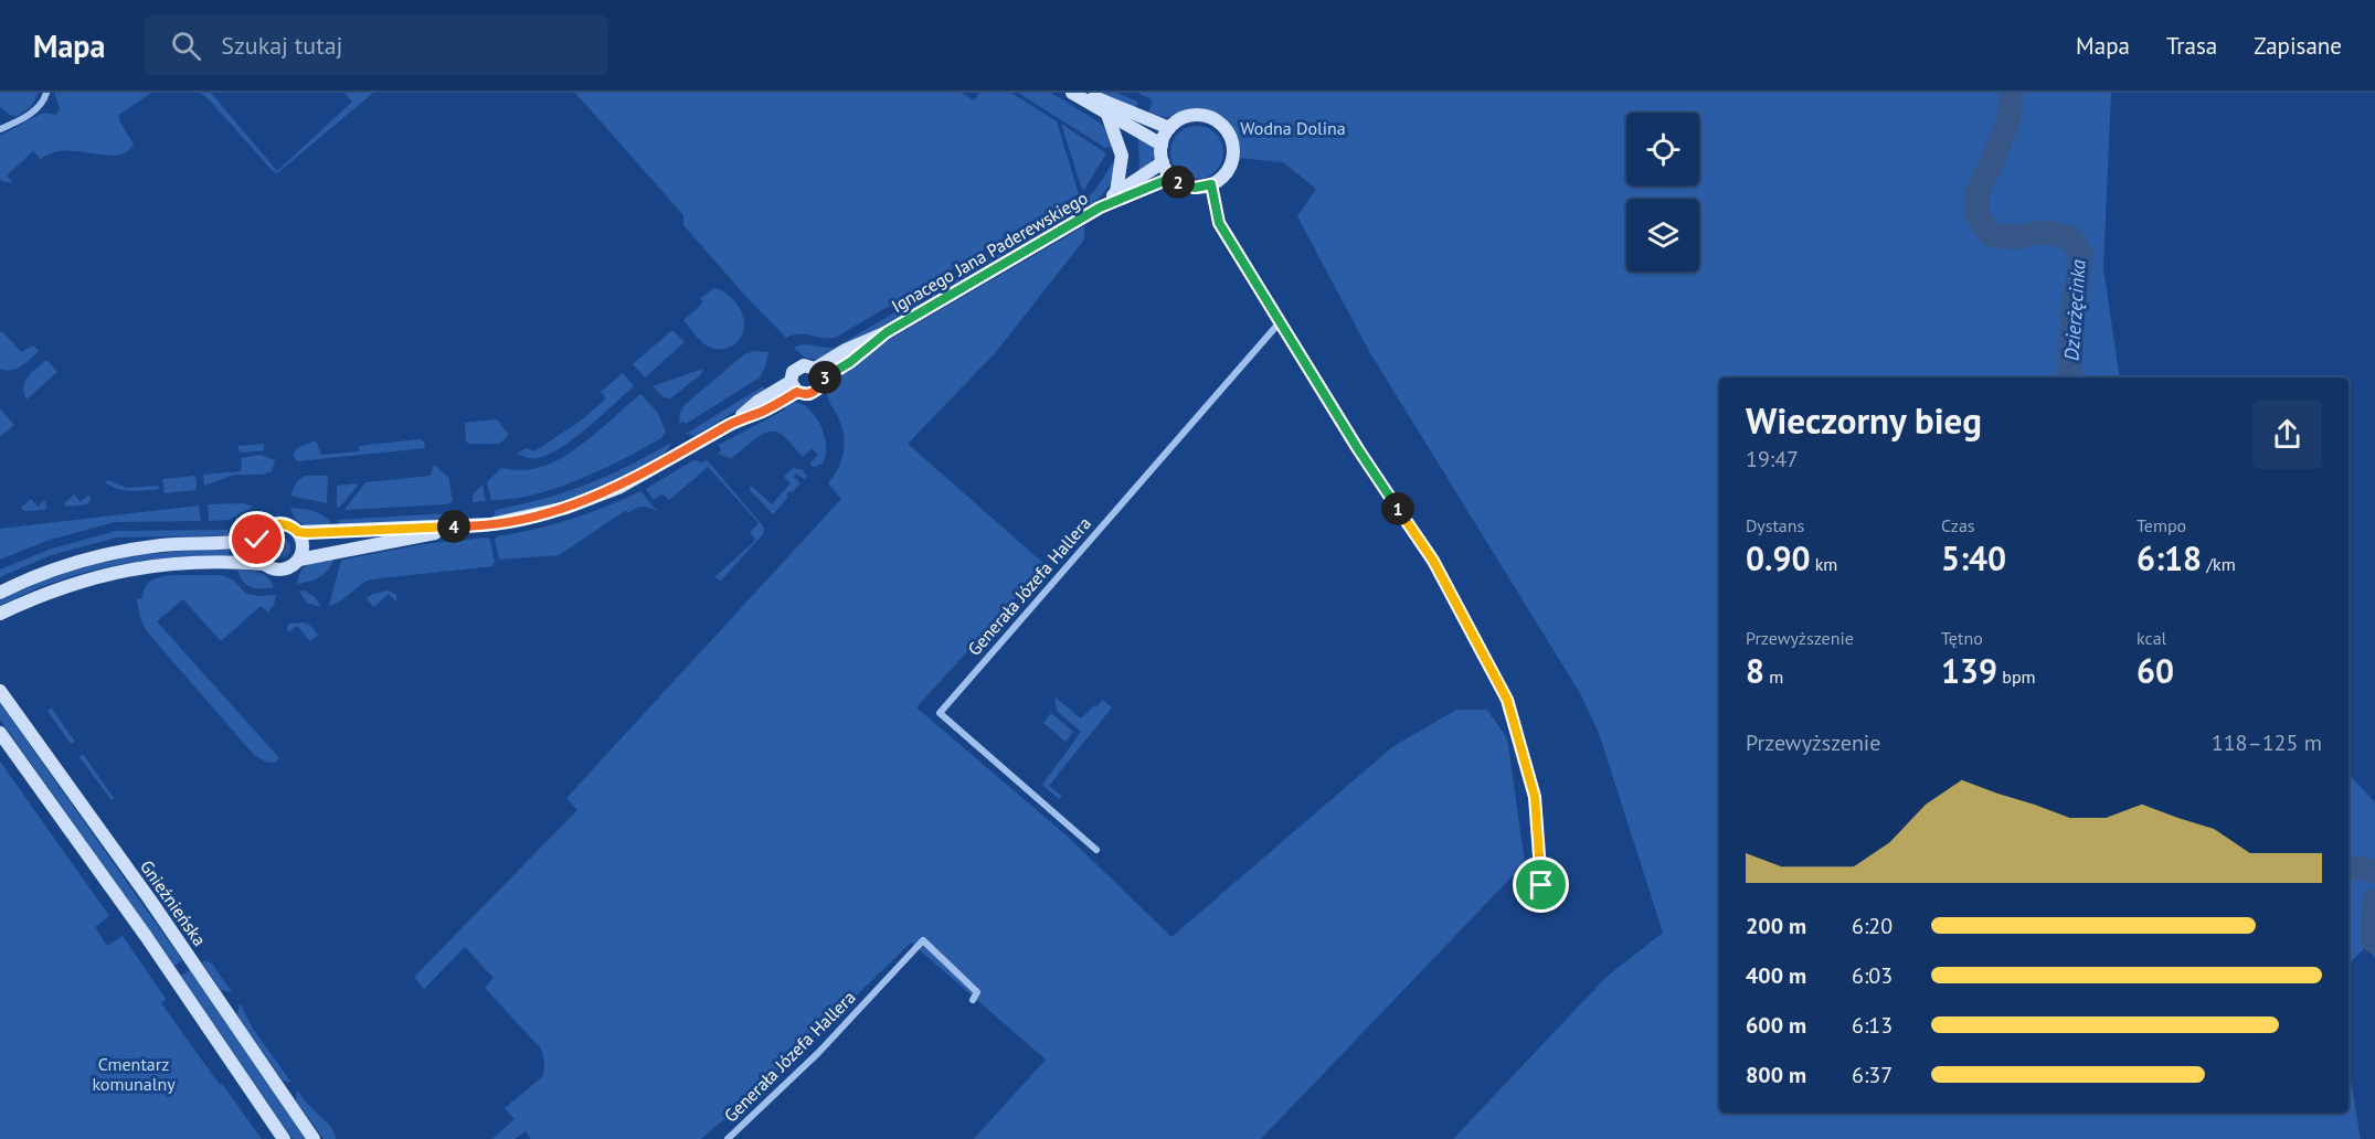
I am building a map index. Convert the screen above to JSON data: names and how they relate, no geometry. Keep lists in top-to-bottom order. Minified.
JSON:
{"streets":{"street":["Ignacego Jana Paderewskiego","Generała Józefa Hallera","Gnieźnieńska"]},"water":["Dzierżęcinka"],"parks":["Wodna Dolina","Cmentarz komunalny"],"page":{"header":"Mapa","search":"Szukaj tutaj","nav":["Mapa","Trasa","Zapisane"],"pins":["2","3","1","4"],"heading":["Wieczorny bieg","19:47"],"stats":[["Dystans","0.90 km"],["Czas","5:40"],["Tempo","6:18 /km"],["Przewyższenie","8 m"],["Tętno","139 bpm"],["kcal","60"]],"chart":["Przewyższenie","118–125 m"],"list":[{"name":"200 m","note":"6:20"},{"name":"400 m","note":"6:03"},{"name":"600 m","note":"6:13"},{"name":"800 m","note":"6:37"}]}}
